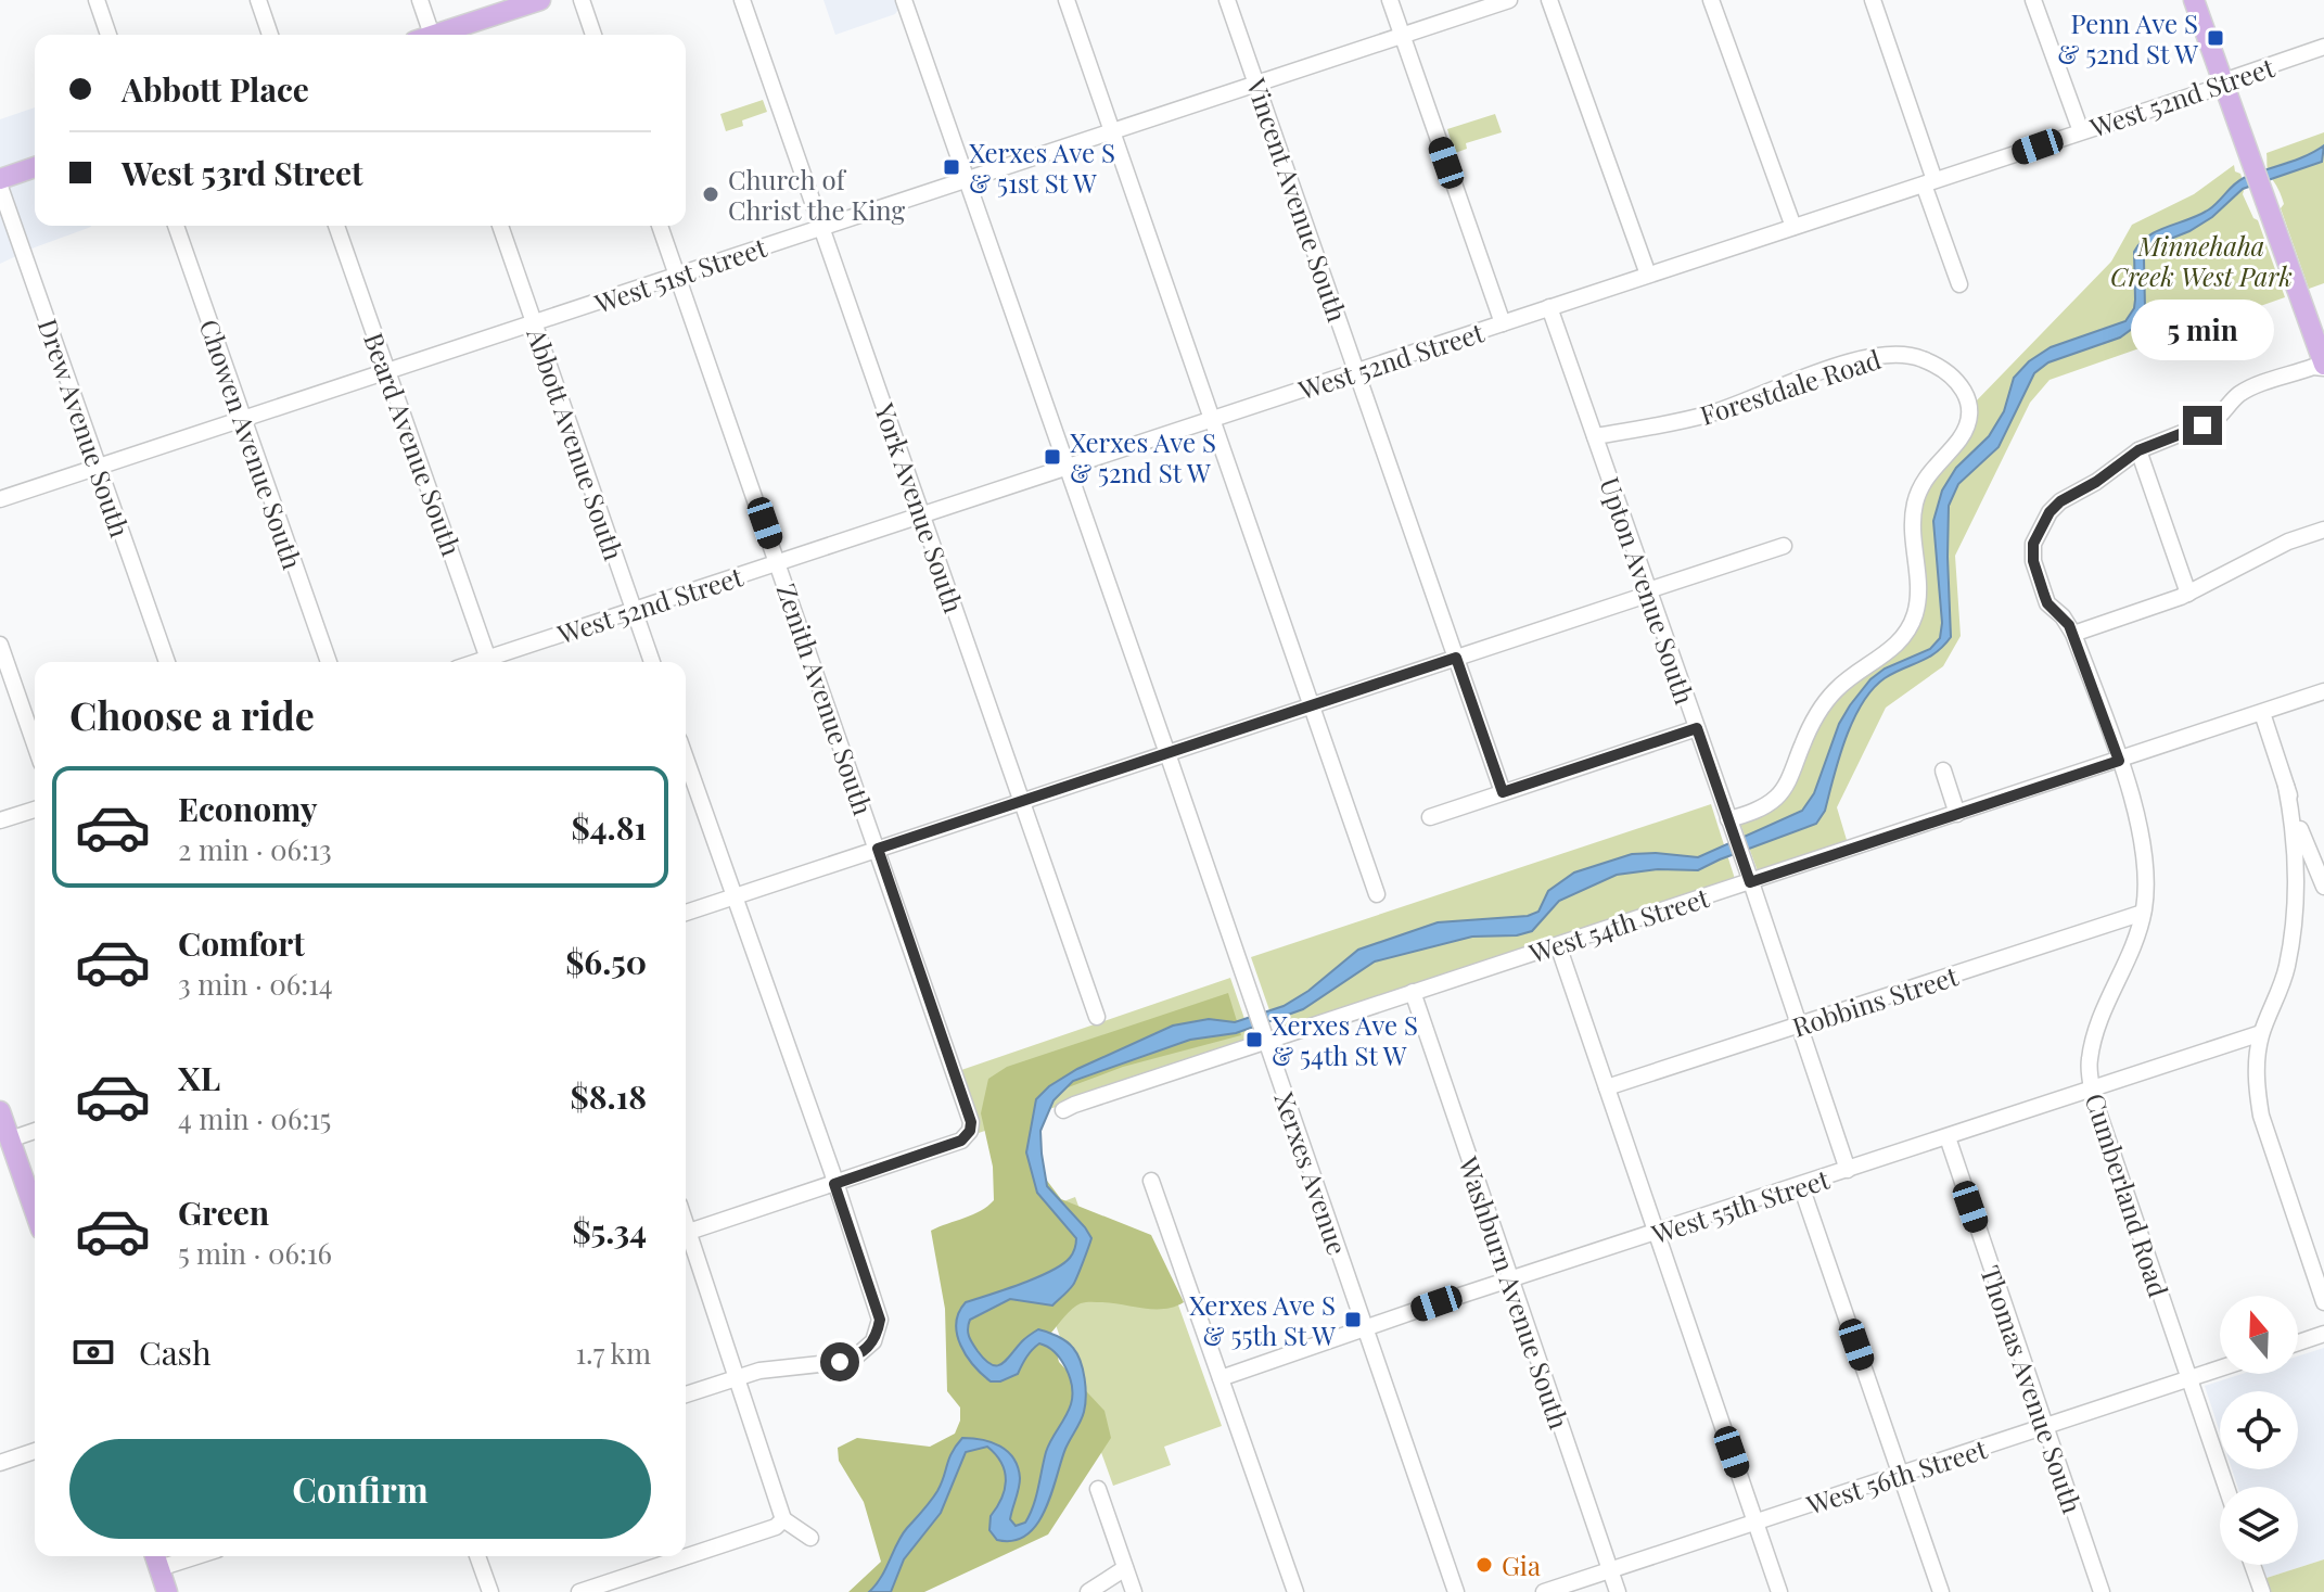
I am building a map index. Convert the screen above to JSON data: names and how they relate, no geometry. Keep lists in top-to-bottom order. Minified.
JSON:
{"streets":{"street":["West 52nd Street","Vincent Avenue South","West 51st Street","Forestdale Road","Drew Avenue South","Chowen Avenue South","Beard Avenue South","Abbott Avenue South","York Avenue South","Upton Avenue South","Zenith Avenue South","West 54th Street","Robbins Street","Xerxes Avenue","Cumberland Road","West 55th Street","Washburn Avenue South","Thomas Avenue South","West 56th Street"]},"crossings":[["West 52nd Street","Vincent Avenue South"],["West 52nd Street","Abbott Avenue South"],["West 52nd Street","York Avenue South"],["West 52nd Street","Upton Avenue South"],["West 52nd Street","Zenith Avenue South"],["West 52nd Street","Xerxes Avenue"],["Vincent Avenue South","West 51st Street"],["West 51st Street","Drew Avenue South"],["West 51st Street","Chowen Avenue South"],["West 51st Street","Beard Avenue South"],["West 51st Street","Abbott Avenue South"],["West 51st Street","York Avenue South"],["West 51st Street","Zenith Avenue South"],["West 51st Street","Xerxes Avenue"],["Forestdale Road","Upton Avenue South"],["Upton Avenue South","West 54th Street"],["Upton Avenue South","Robbins Street"],["Upton Avenue South","West 55th Street"],["West 54th Street","Xerxes Avenue"],["West 54th Street","Cumberland Road"],["West 54th Street","Washburn Avenue South"],["Robbins Street","Cumberland Road"],["Xerxes Avenue","West 55th Street"],["Cumberland Road","West 55th Street"],["Cumberland Road","West 56th Street"],["West 55th Street","Washburn Avenue South"],["West 55th Street","Thomas Avenue South"],["Washburn Avenue South","West 56th Street"],["Thomas Avenue South","West 56th Street"]],"parks":["Minnehaha Creek West Park"],"places":{"transit":["Penn Ave S & 52nd St W","Xerxes Ave S & 51st St W","Xerxes Ave S & 52nd St W","Xerxes Ave S & 54th St W","Xerxes Ave S & 55th St W"],"other":["Church of Christ the King","Gia"]},"north":"top","page":{"banner":["Abbott Place","West 53rd Street"],"bubble":"5 min","heading":"Choose a ride","list":[{"name":"Economy","note":"2 min · 06:13","value":"$4.81"},{"name":"Comfort","note":"3 min · 06:14","value":"$6.50"},{"name":"XL","note":"4 min · 06:15","value":"$8.18"},{"name":"Green","note":"5 min · 06:16","value":"$5.34"}],"pay":["Cash","1.7 km"],"buttons":"Confirm"}}
